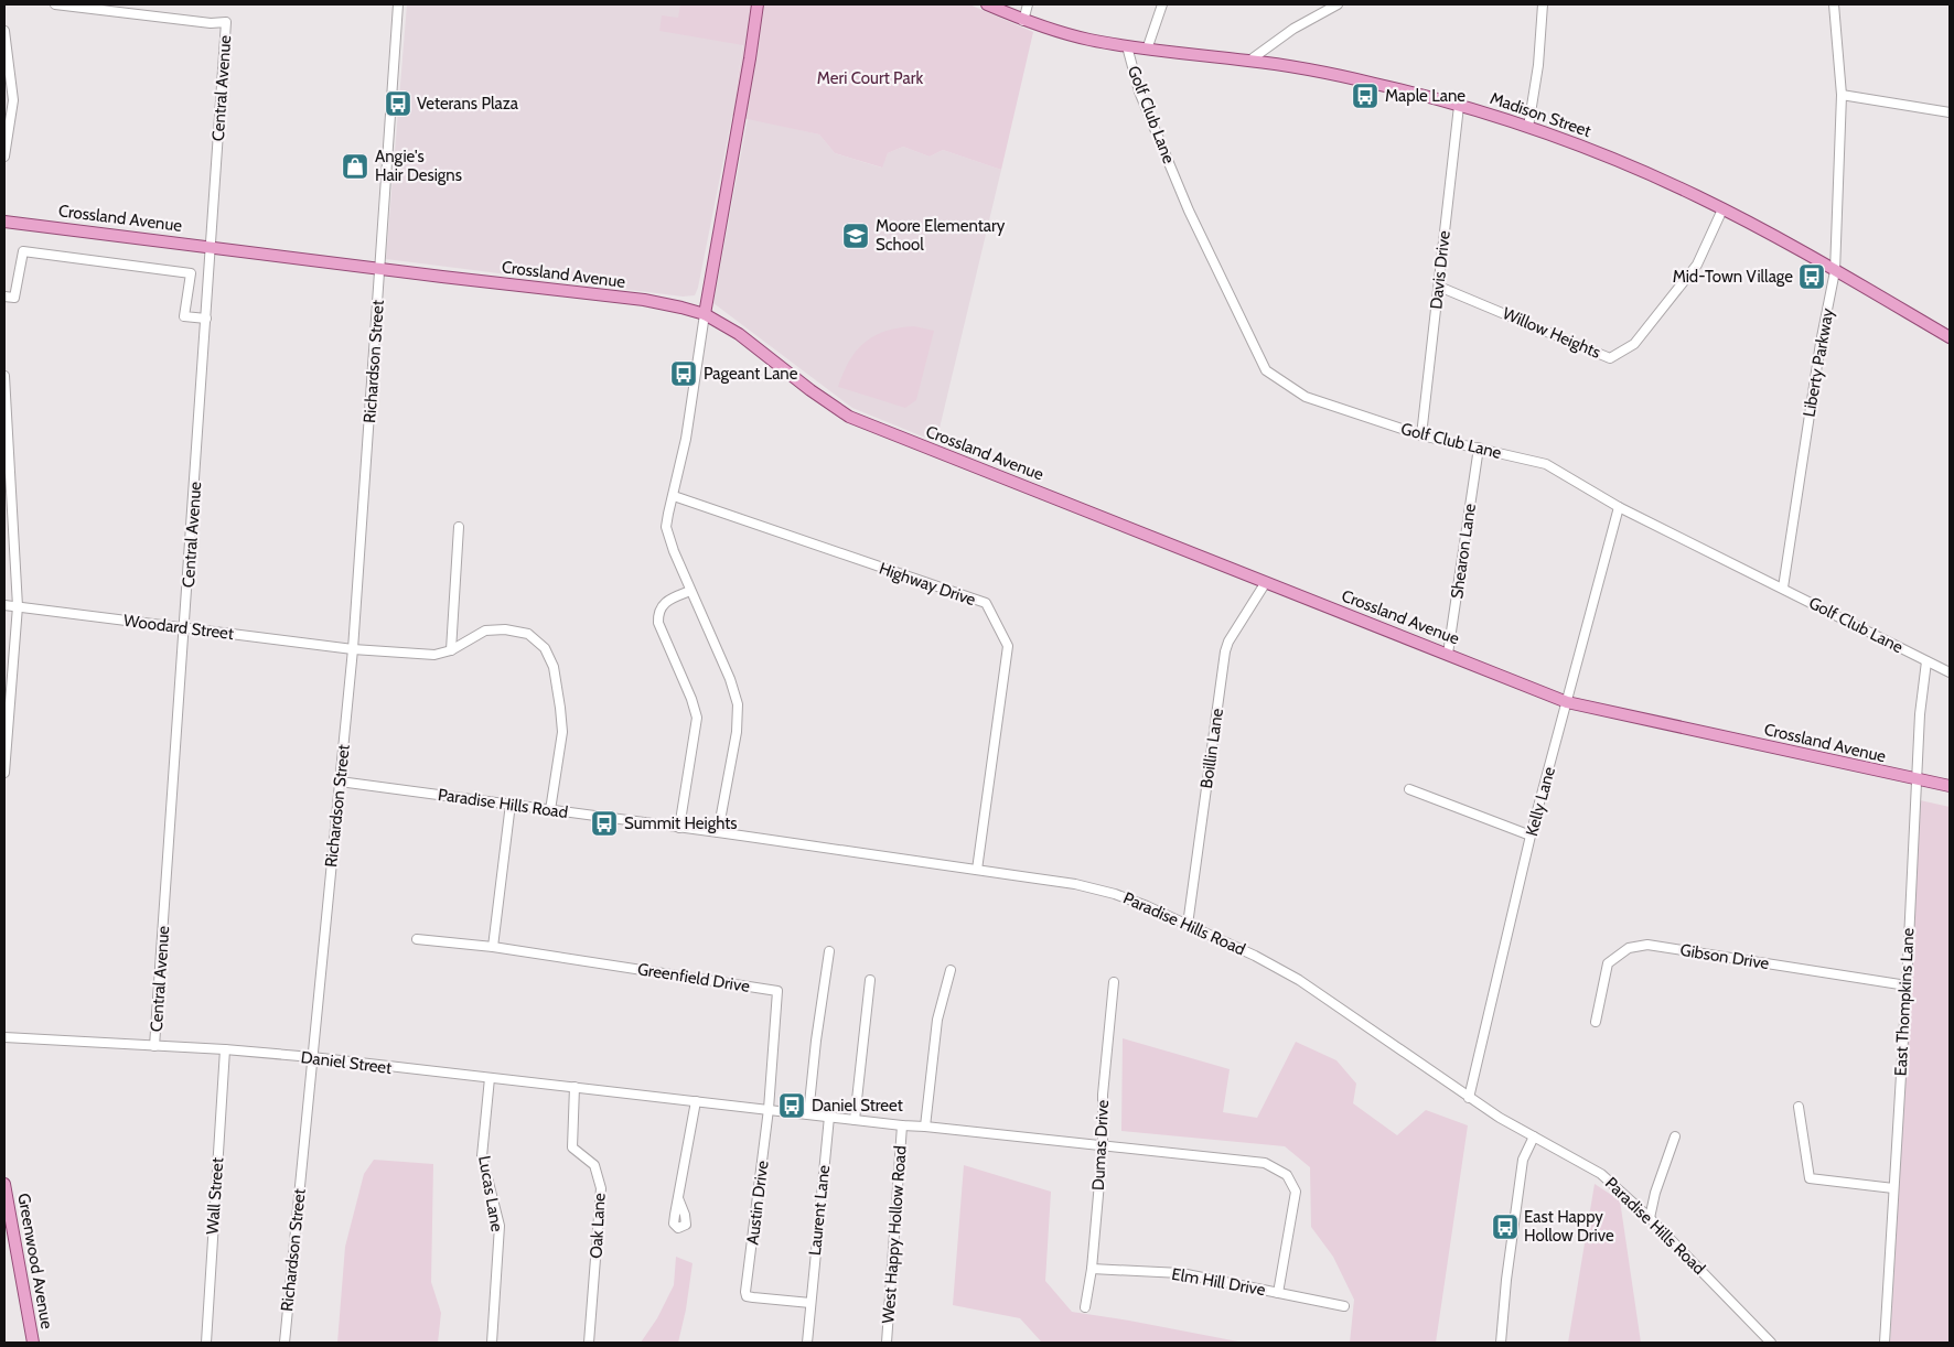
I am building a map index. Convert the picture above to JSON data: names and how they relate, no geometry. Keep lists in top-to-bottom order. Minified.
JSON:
{"streets":{"main road":["Madison Street","Crossland Avenue","Greenwood Avenue"],"street":["Central Avenue","Golf Club Lane","Davis Drive","Willow Heights","Richardson Street","Liberty Parkway","Shearon Lane","Highway Drive","Woodard Street","Boillin Lane","Kelly Lane","Paradise Hills Road","Gibson Drive","Greenfield Drive","East Thompkins Lane","Daniel Street","Dumas Drive","Lucas Lane","Wall Street","Austin Drive","Laurent Lane","Oak Lane","West Happy Hollow Road","Elm Hill Drive"]},"crossings":[["Central Avenue","Crossland Avenue"],["Central Avenue","Woodard Street"],["Central Avenue","Daniel Street"],["Golf Club Lane","Madison Street"],["Golf Club Lane","Davis Drive"],["Golf Club Lane","Liberty Parkway"],["Golf Club Lane","Shearon Lane"],["Golf Club Lane","Kelly Lane"],["Golf Club Lane","East Thompkins Lane"],["Madison Street","Davis Drive"],["Madison Street","Willow Heights"],["Madison Street","Liberty Parkway"],["Crossland Avenue","Richardson Street"],["Crossland Avenue","Shearon Lane"],["Crossland Avenue","Boillin Lane"],["Crossland Avenue","Kelly Lane"],["Crossland Avenue","East Thompkins Lane"],["Davis Drive","Willow Heights"],["Richardson Street","Woodard Street"],["Richardson Street","Paradise Hills Road"],["Richardson Street","Daniel Street"],["Highway Drive","Paradise Hills Road"],["Boillin Lane","Paradise Hills Road"],["Kelly Lane","Paradise Hills Road"],["Gibson Drive","East Thompkins Lane"],["Greenfield Drive","Daniel Street"],["Greenfield Drive","Austin Drive"],["Daniel Street","Dumas Drive"],["Daniel Street","Lucas Lane"],["Daniel Street","Wall Street"],["Daniel Street","Austin Drive"],["Daniel Street","Laurent Lane"],["Daniel Street","Oak Lane"],["Daniel Street","West Happy Hollow Road"],["Daniel Street","Elm Hill Drive"],["Dumas Drive","Elm Hill Drive"],["Austin Drive","Laurent Lane"]],"parks":["Meri Court Park"],"places":{"bus stop":["Maple Lane","Veterans Plaza","Mid-Town Village","Pageant Lane","Summit Heights","Daniel Street","East Happy Hollow Drive"],"shop":["Angie's Hair Designs"],"school or university":["Moore Elementary School"]}}
